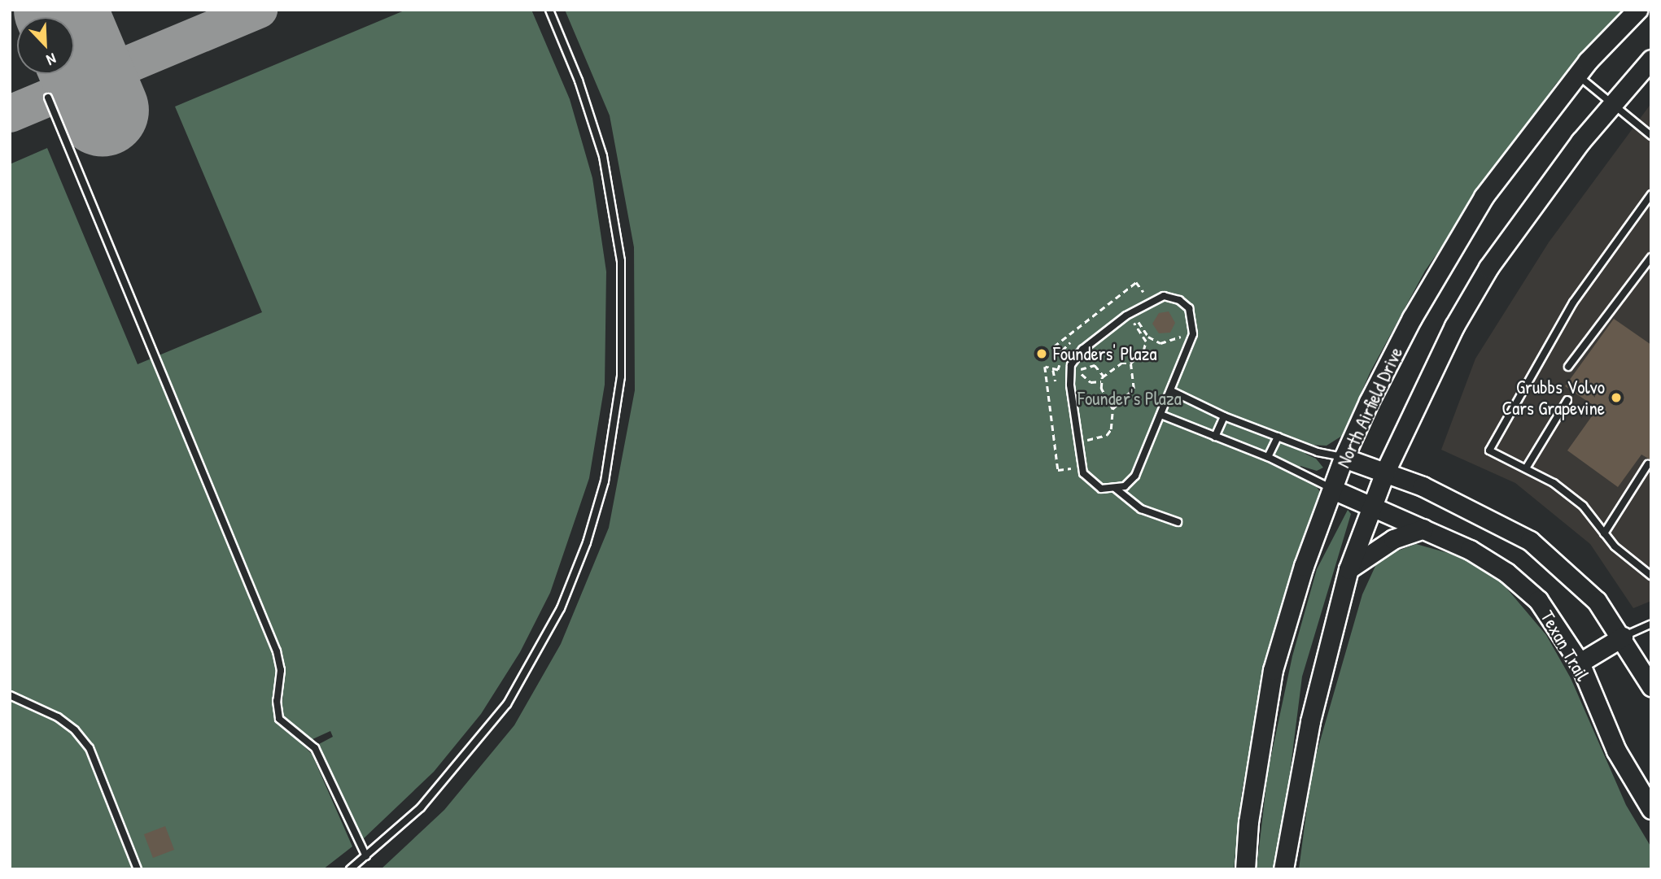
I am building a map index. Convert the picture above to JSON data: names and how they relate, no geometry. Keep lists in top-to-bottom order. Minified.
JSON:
{"streets":{"main road":["North Airfield Drive","Texan Trail"]},"crossings":[["North Airfield Drive","Texan Trail"]],"parks":["Founder's Plaza"],"places":["Founders' Plaza","Grubbs Volvo Cars Grapevine"],"north":"bottom right"}
